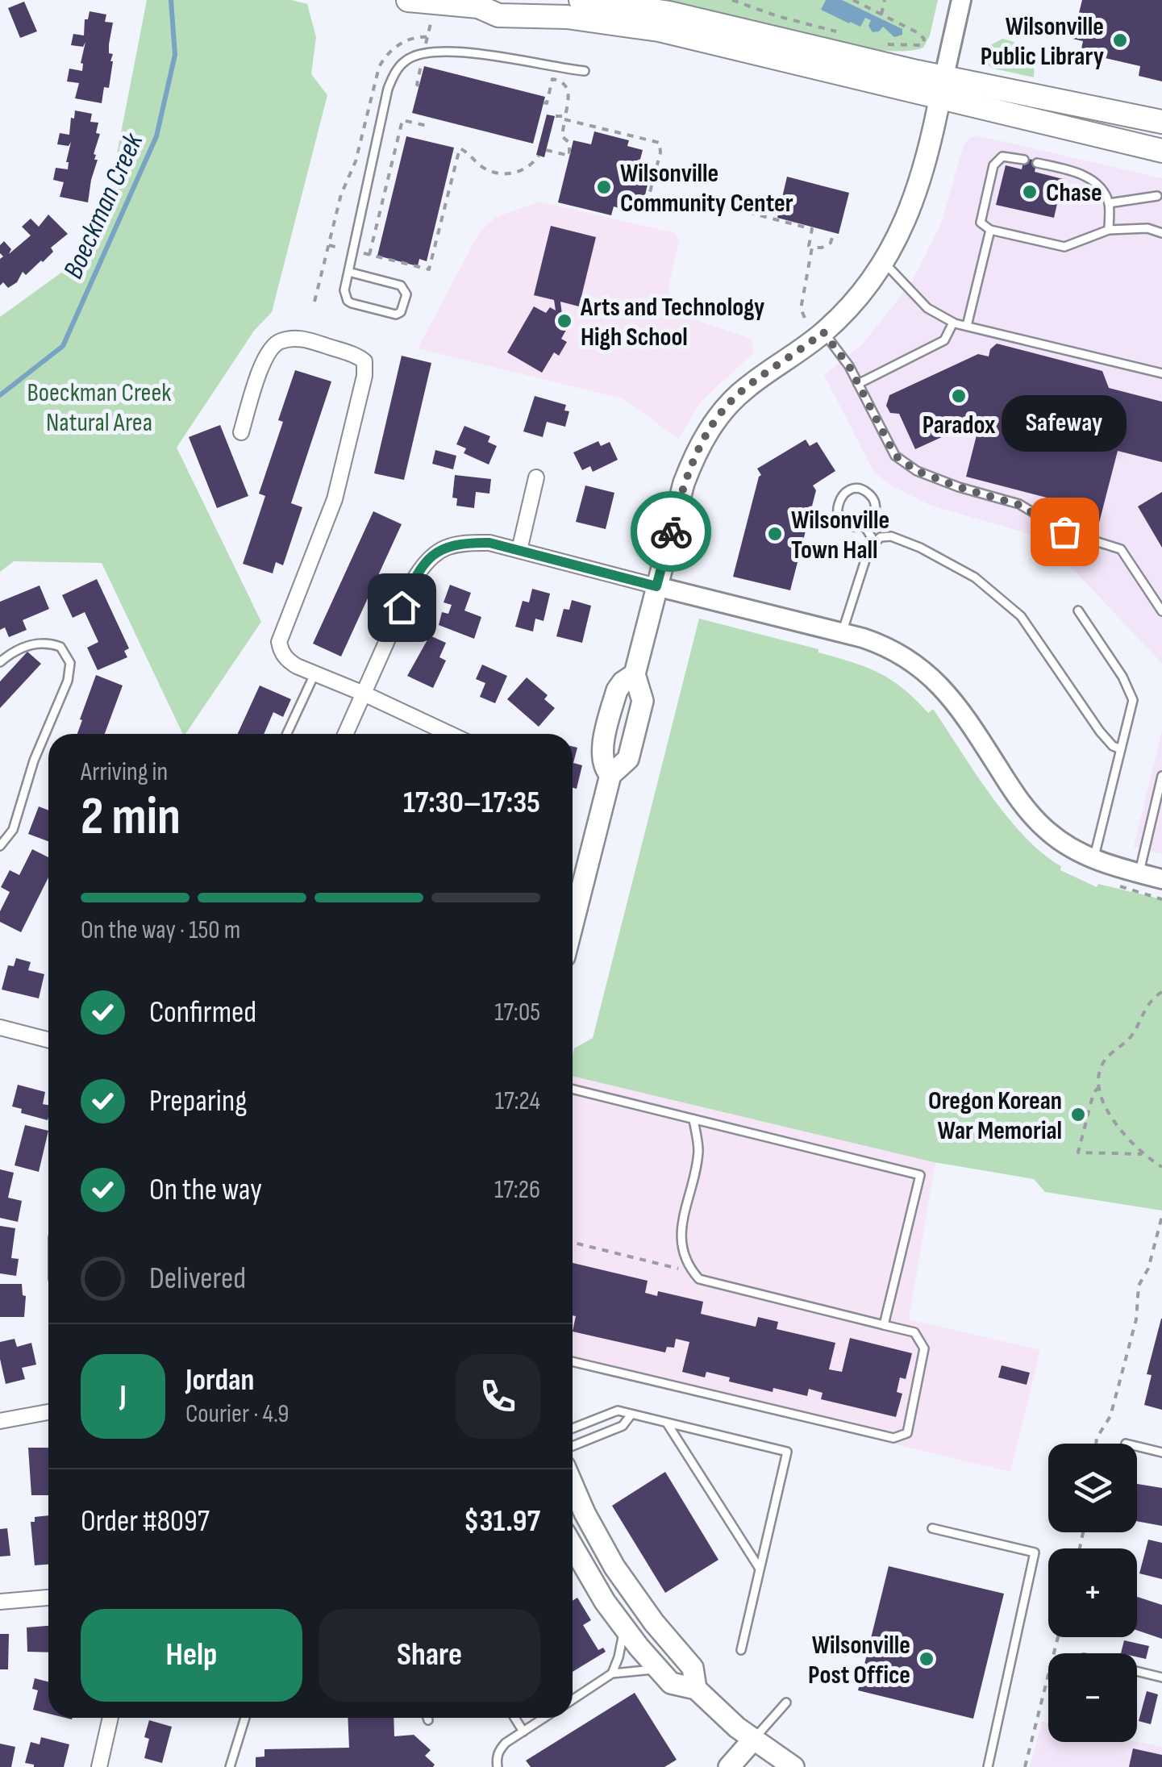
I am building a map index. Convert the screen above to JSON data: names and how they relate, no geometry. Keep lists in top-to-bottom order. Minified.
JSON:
{"water":["Boeckman Creek"],"parks":["Boeckman Creek Natural Area"],"places":["Wilsonville Public Library","Wilsonville Community Center","Chase","Arts and Technology High School","Paradox","Safeway","Wilsonville Town Hall","Oregon Korean War Memorial","Wilsonville Post Office"],"page":{"bubble":"Safeway","heading":["2 min","Arriving in","17:30–17:35"],"panel":["Jordan","Courier · 4.9","Order #8097","$31.97"],"bar":"On the way · 150 m","list":[["Confirmed","17:05"],["Preparing","17:24"],["On the way","17:26"],"Delivered"],"round":"J","map_buttons":["+","−"],"buttons":["Help","Share"]}}
